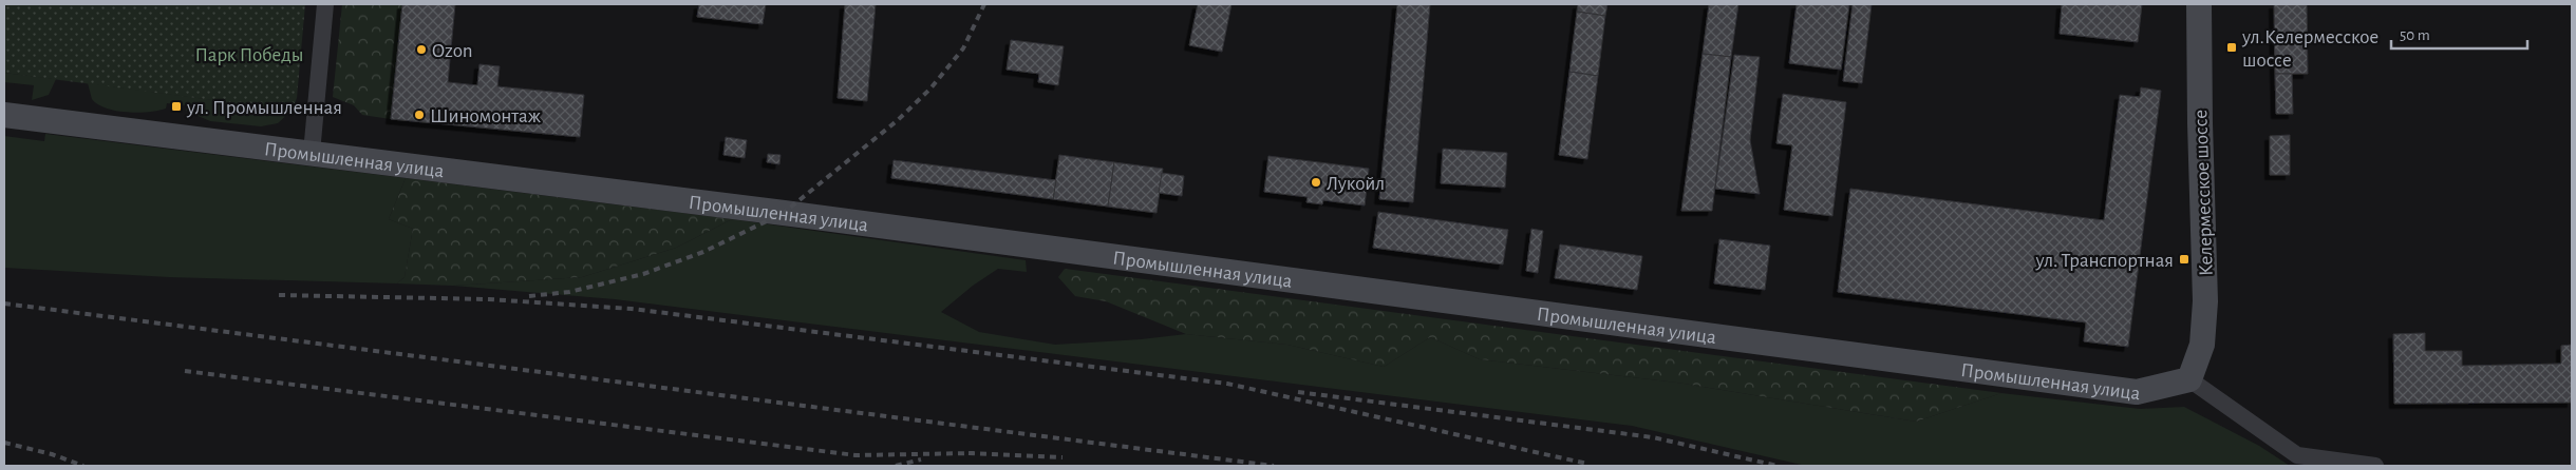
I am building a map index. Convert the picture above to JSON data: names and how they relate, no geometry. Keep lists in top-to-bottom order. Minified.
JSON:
{"streets":{"main road":["Промышленная улица","Келермесское шоссе"]},"crossings":[["Промышленная улица","Келермесское шоссе"]],"parks":["Парк Победы"],"places":{"transit":["ул.Келермесское шоссе","ул. Промышленная","ул. Транспортная"],"other":["Ozon","Шиномонтаж","Лукойл"]},"scale_bar":"50 m"}
